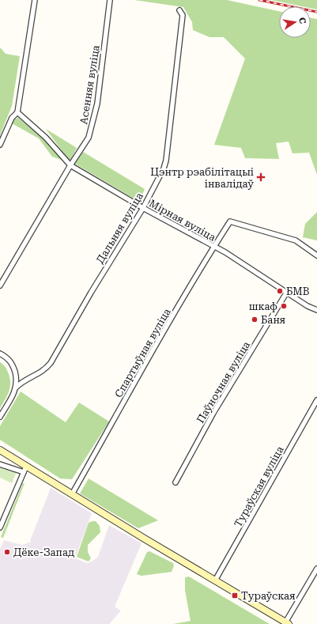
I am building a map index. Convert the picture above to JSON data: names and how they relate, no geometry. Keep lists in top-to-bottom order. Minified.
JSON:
{"streets":{"street":["Асенняя вуліца","Мірная вуліца","Дальняя вуліца","Спартыўная вуліца","Паўночная вуліца","Тураўская вуліца"]},"crossings":[["Асенняя вуліца","Мірная вуліца"],["Мірная вуліца","Дальняя вуліца"],["Мірная вуліца","Спартыўная вуліца"],["Мірная вуліца","Паўночная вуліца"]],"places":{"health":["Цэнтр рэабілітацыі інвалідаў"],"other":["БМВ","шкаф","Баня","Дёке-Запад"],"transit":["Тураўская"]},"north":"right"}
